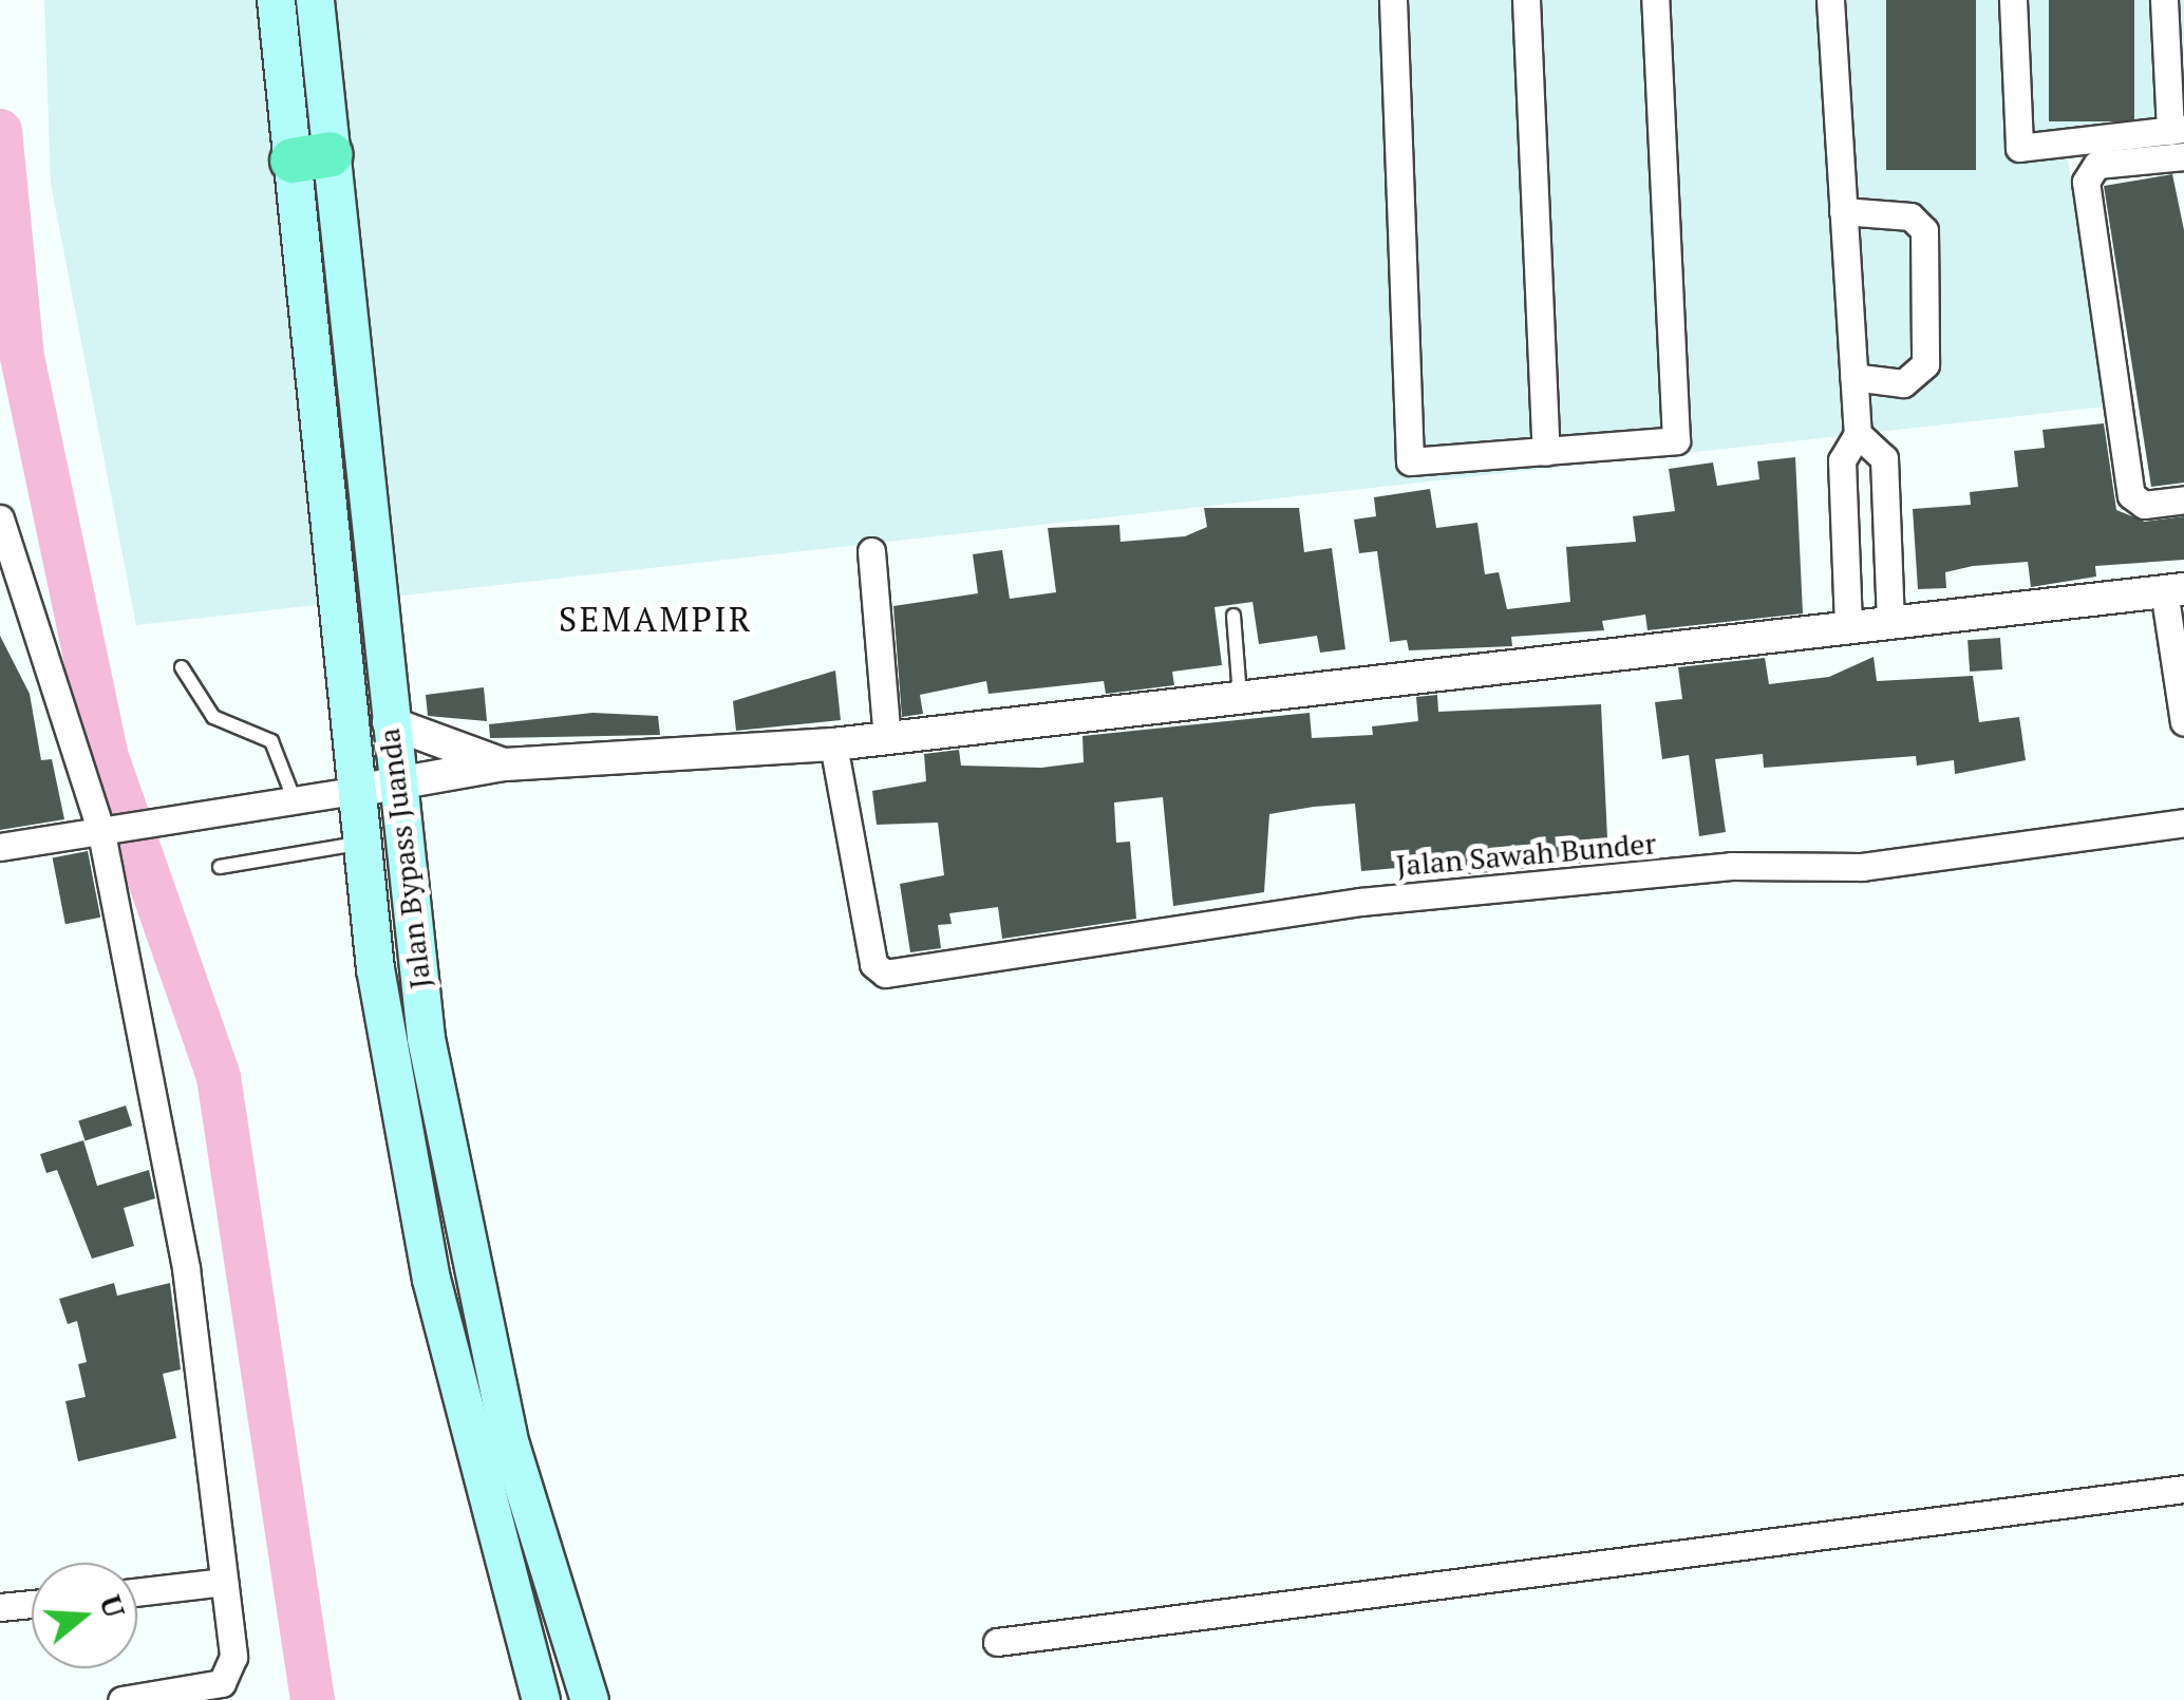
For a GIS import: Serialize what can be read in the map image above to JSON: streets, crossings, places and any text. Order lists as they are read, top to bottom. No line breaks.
{"streets":{"main road":["Jalan Bypass Juanda"],"street":["Jalan Sawah Bunder"]},"districts":["SEMAMPIR"],"north":"right"}
